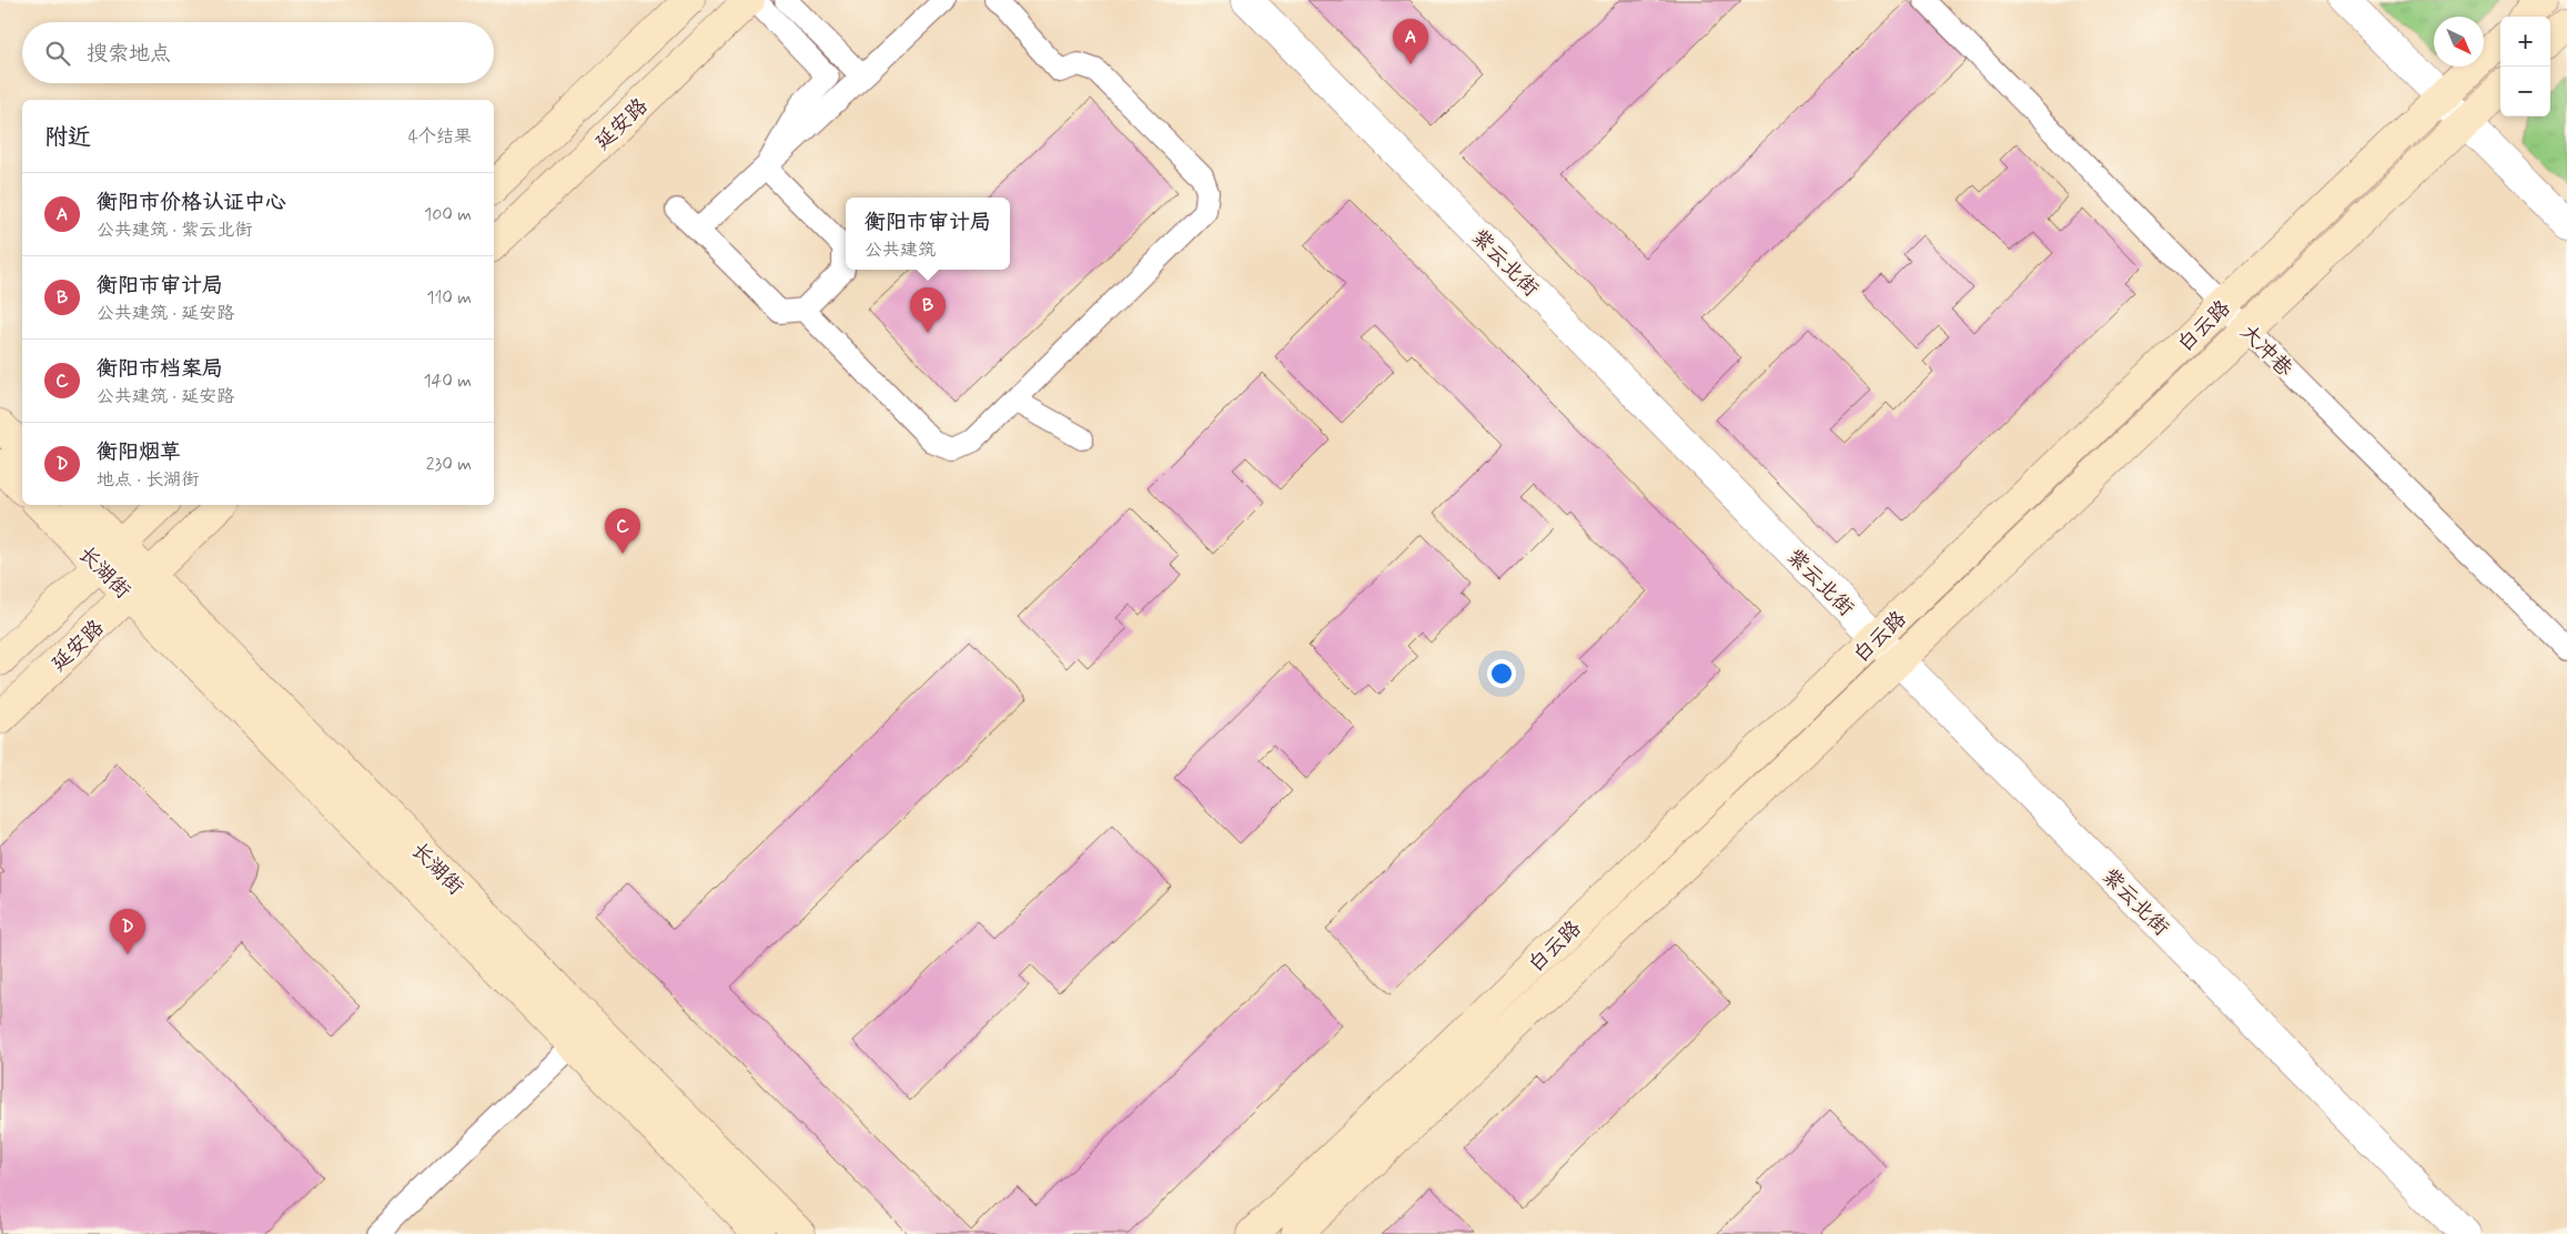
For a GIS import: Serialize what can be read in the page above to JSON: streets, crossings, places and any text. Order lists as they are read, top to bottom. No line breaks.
{"streets":{"street":["延安路","紫云北街","白云路","长湖街"],"lane":["大冲巷"]},"crossings":[["延安路","长湖街"],["紫云北街","白云路"],["白云路","大冲巷"]],"north":"bottom right","page":{"map_buttons":["+","−"],"pins":["A","B","C","D"],"search":"搜索地点","heading":["附近","4个结果"],"list":[{"mark":"A","name":"衡阳市价格认证中心","note":"公共建筑 · 紫云北街","value":"100 m"},{"mark":"B","name":"衡阳市审计局","note":"公共建筑 · 延安路","value":"110 m"},{"mark":"C","name":"衡阳市档案局","note":"公共建筑 · 延安路","value":"140 m"},{"mark":"D","name":"衡阳烟草","note":"地点 · 长湖街","value":"230 m"}],"popup":["衡阳市审计局","公共建筑"]}}
